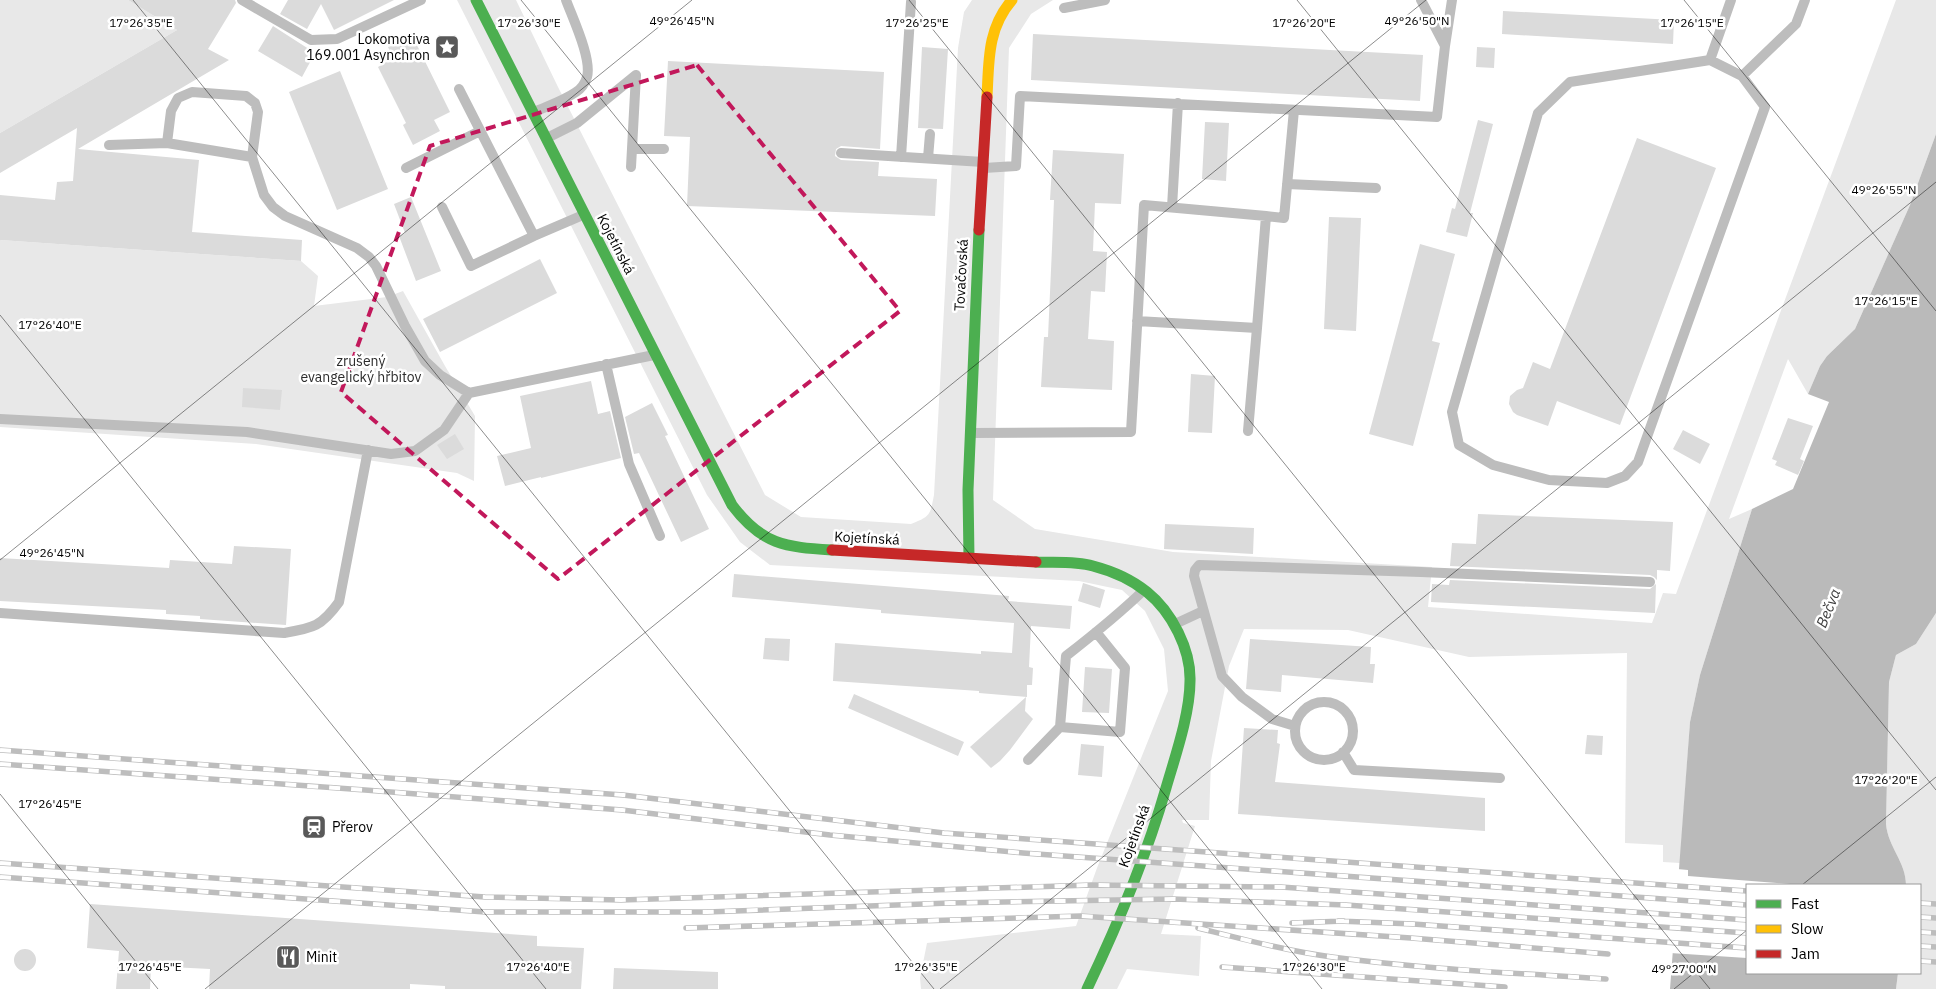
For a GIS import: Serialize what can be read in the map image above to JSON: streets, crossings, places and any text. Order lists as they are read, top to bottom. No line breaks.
{"streets":{"main road":["Kojetínská","Tovačovská"]},"crossings":[["Kojetínská","Tovačovská"]],"water":["Bečva"],"parks":["zrušený evangelický hřbitov"],"places":{"place":["Lokomotiva 169.001 Asynchron"],"station":["Přerov"],"restaurant":["Minit"]},"legend":["Fast","Slow","Jam"],"coordinates":["49°26'45\"N","49°26'50\"N","17°26'35\"E","17°26'30\"E","17°26'25\"E","17°26'15\"E","17°26'20\"E","49°26'55\"N","17°26'40\"E","17°26'45\"E","49°27'00\"N"]}
